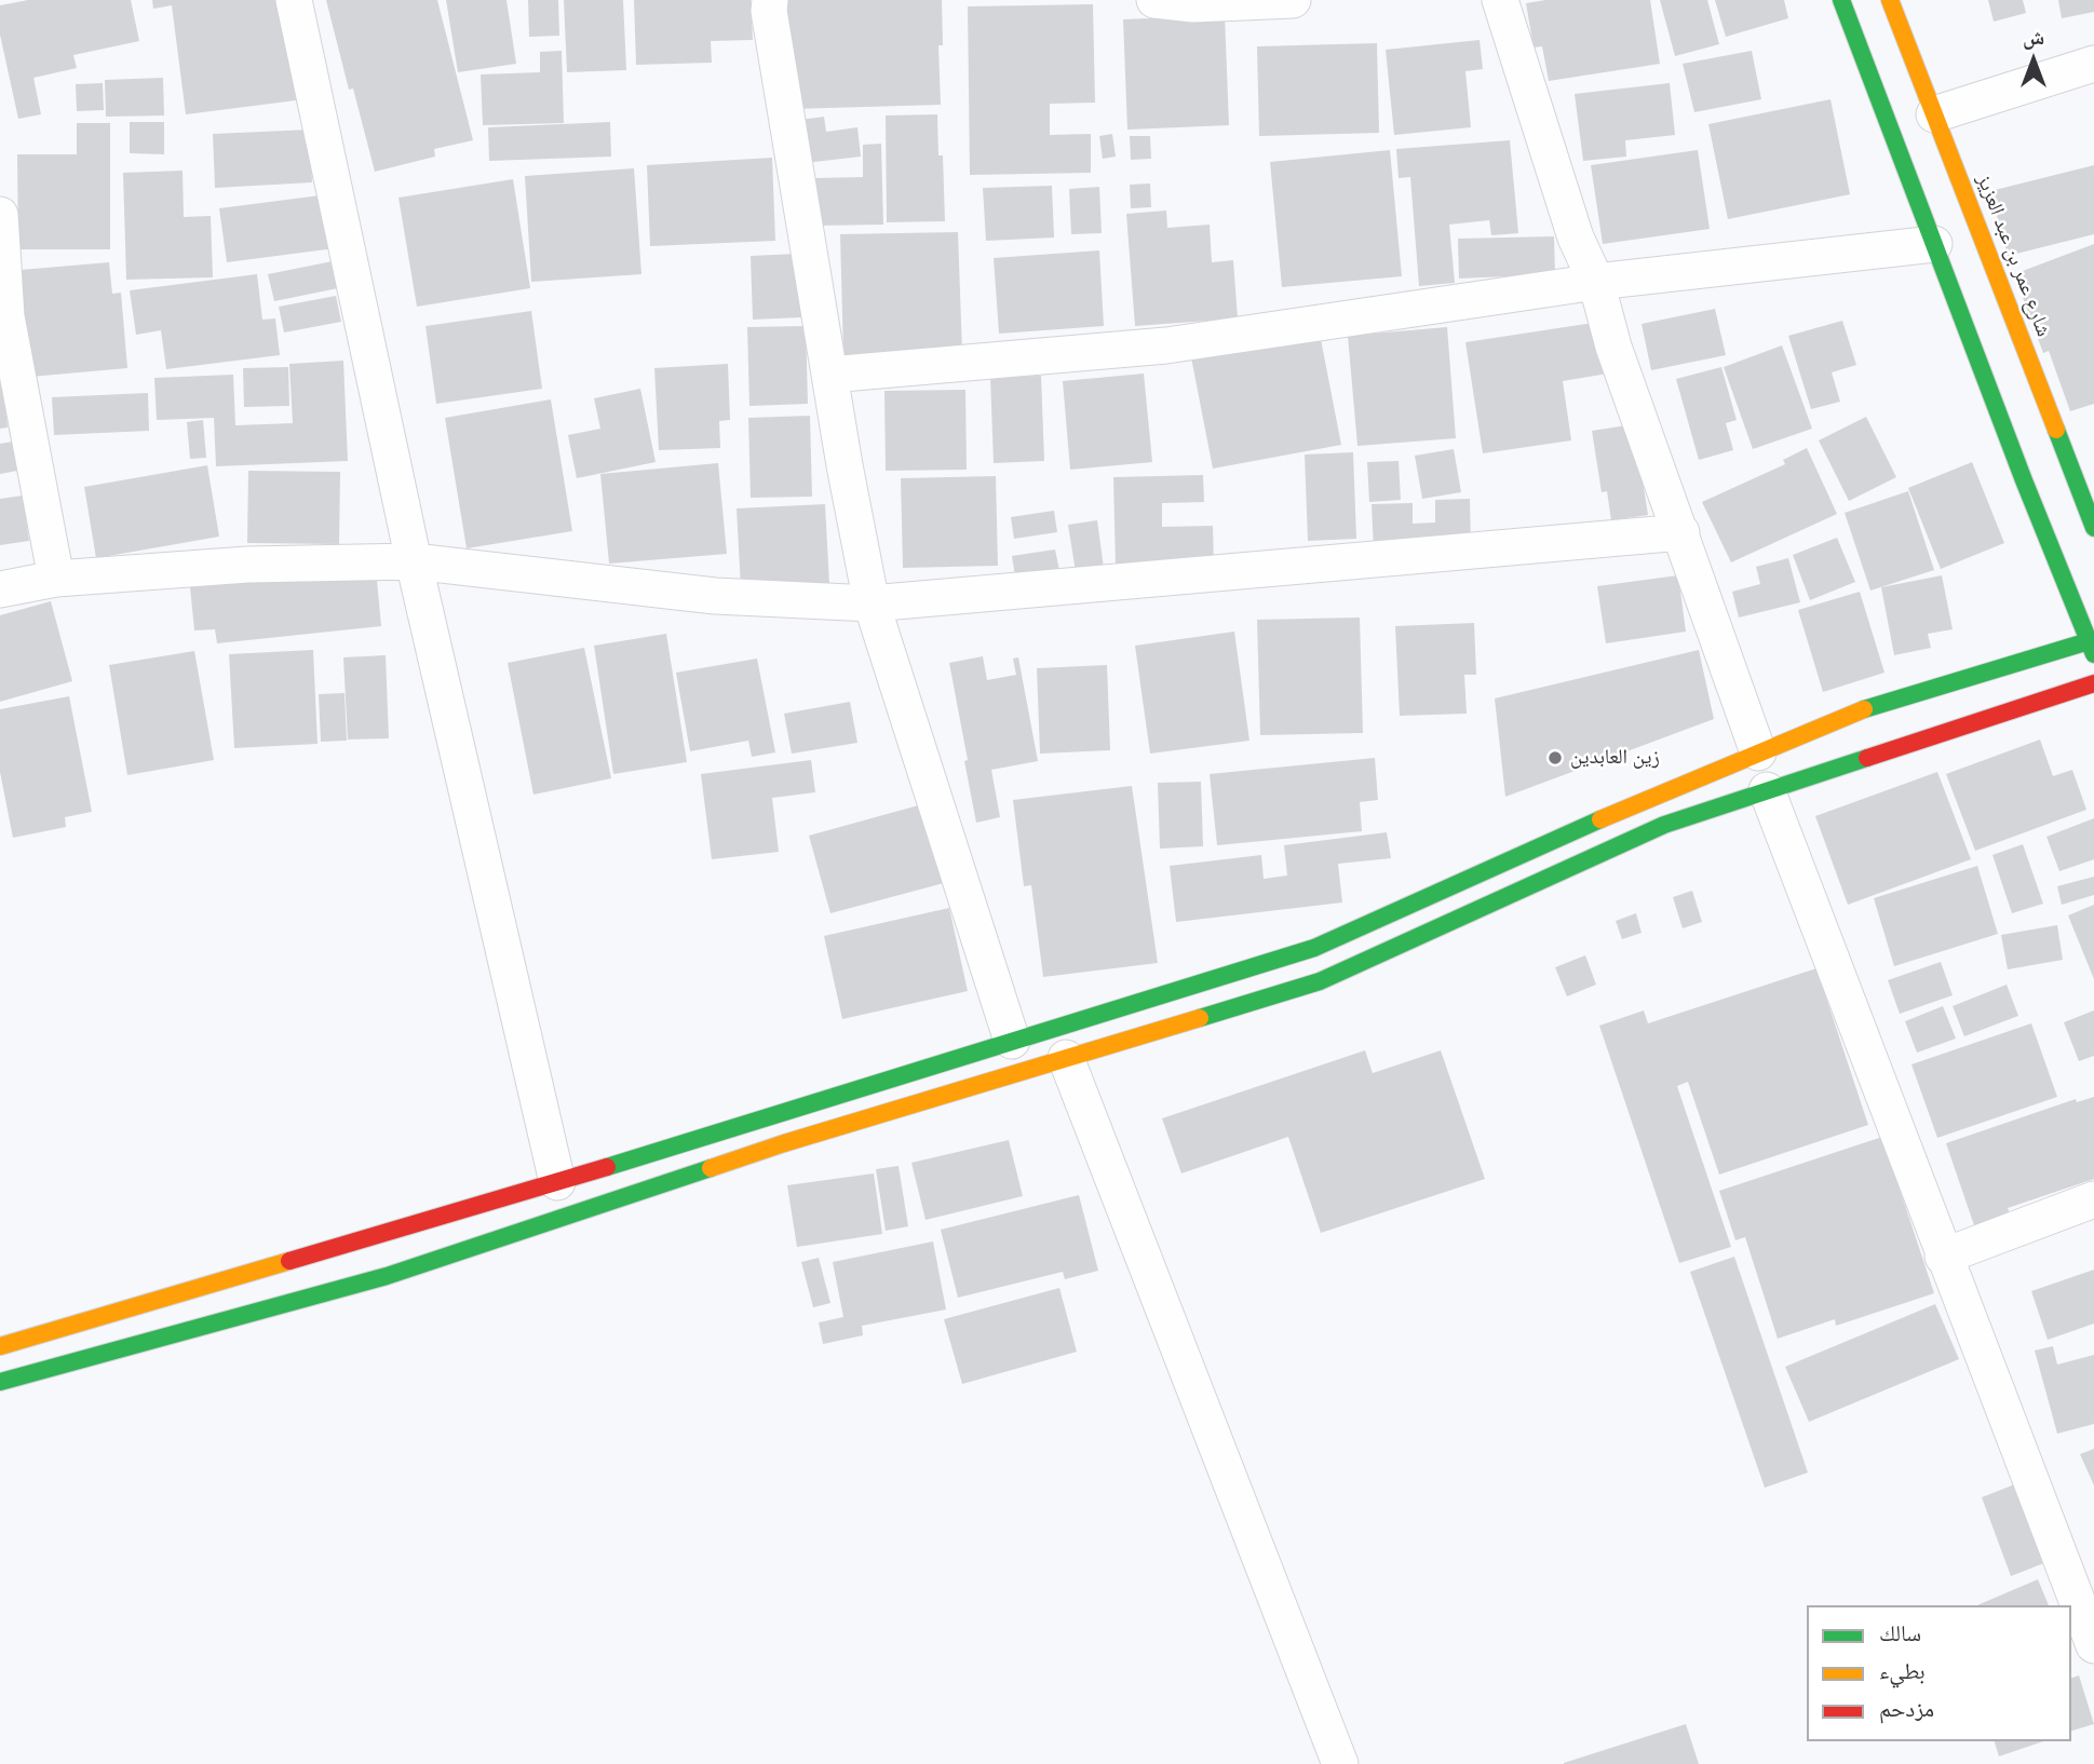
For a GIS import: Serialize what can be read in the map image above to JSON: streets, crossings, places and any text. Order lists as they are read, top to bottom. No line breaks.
{"streets":{"street":["شارع عمر بن عبد العزيز"]},"places":["زين العابدين"],"legend":["سالك","بطيء","مزدحم"],"north":"top"}
